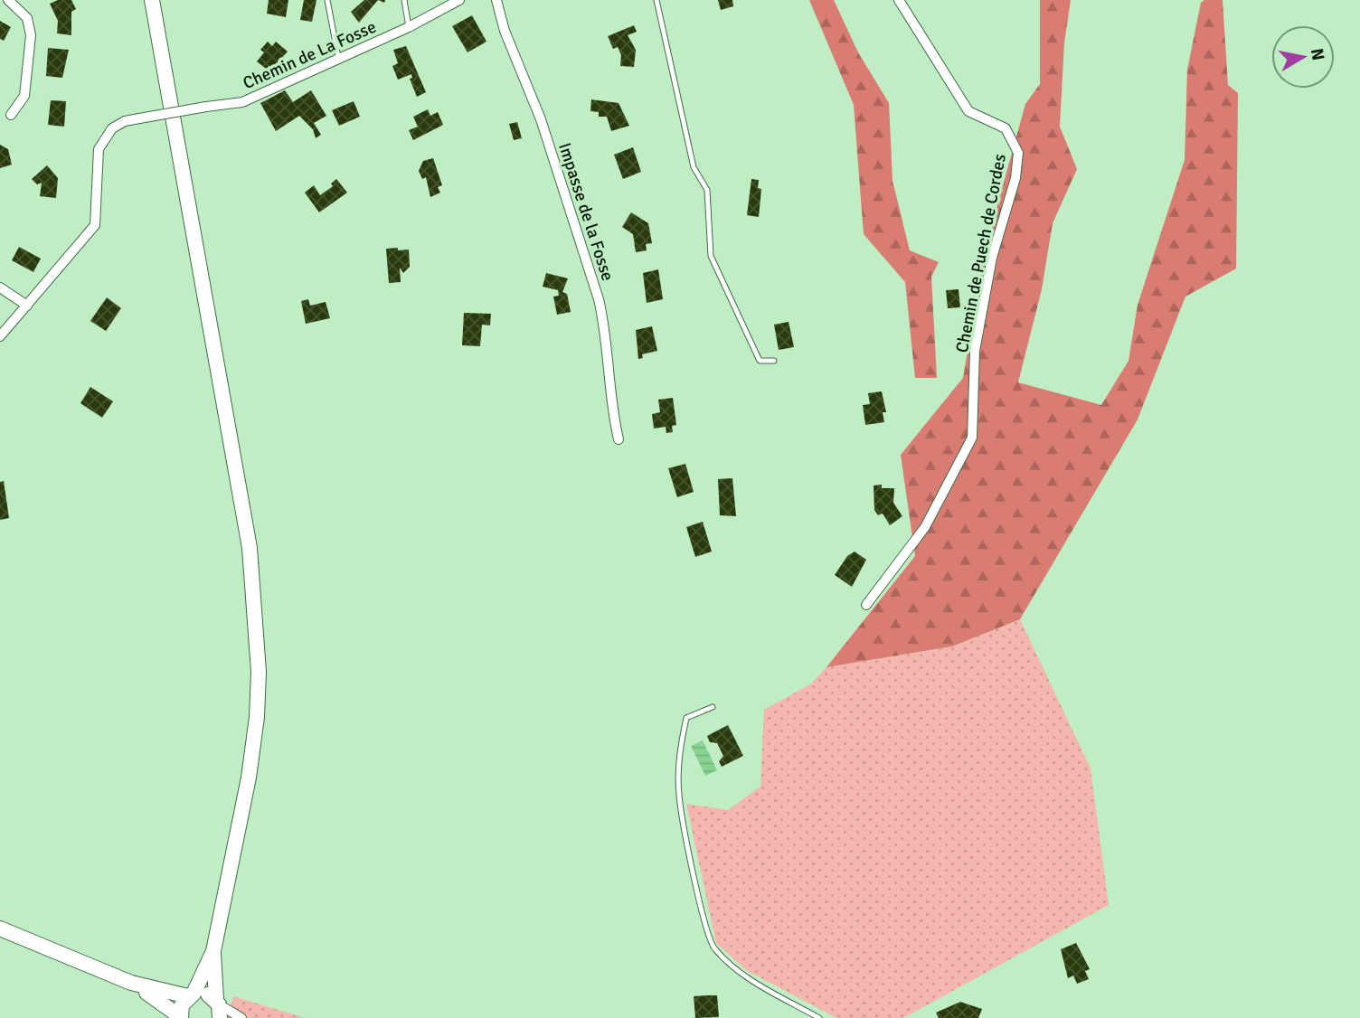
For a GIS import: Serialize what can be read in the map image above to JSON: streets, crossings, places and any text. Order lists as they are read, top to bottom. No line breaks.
{"streets":{"street":["Chemin de La Fosse","Impasse de la Fosse","Chemin de Puech de Cordes"]},"north":"right"}
